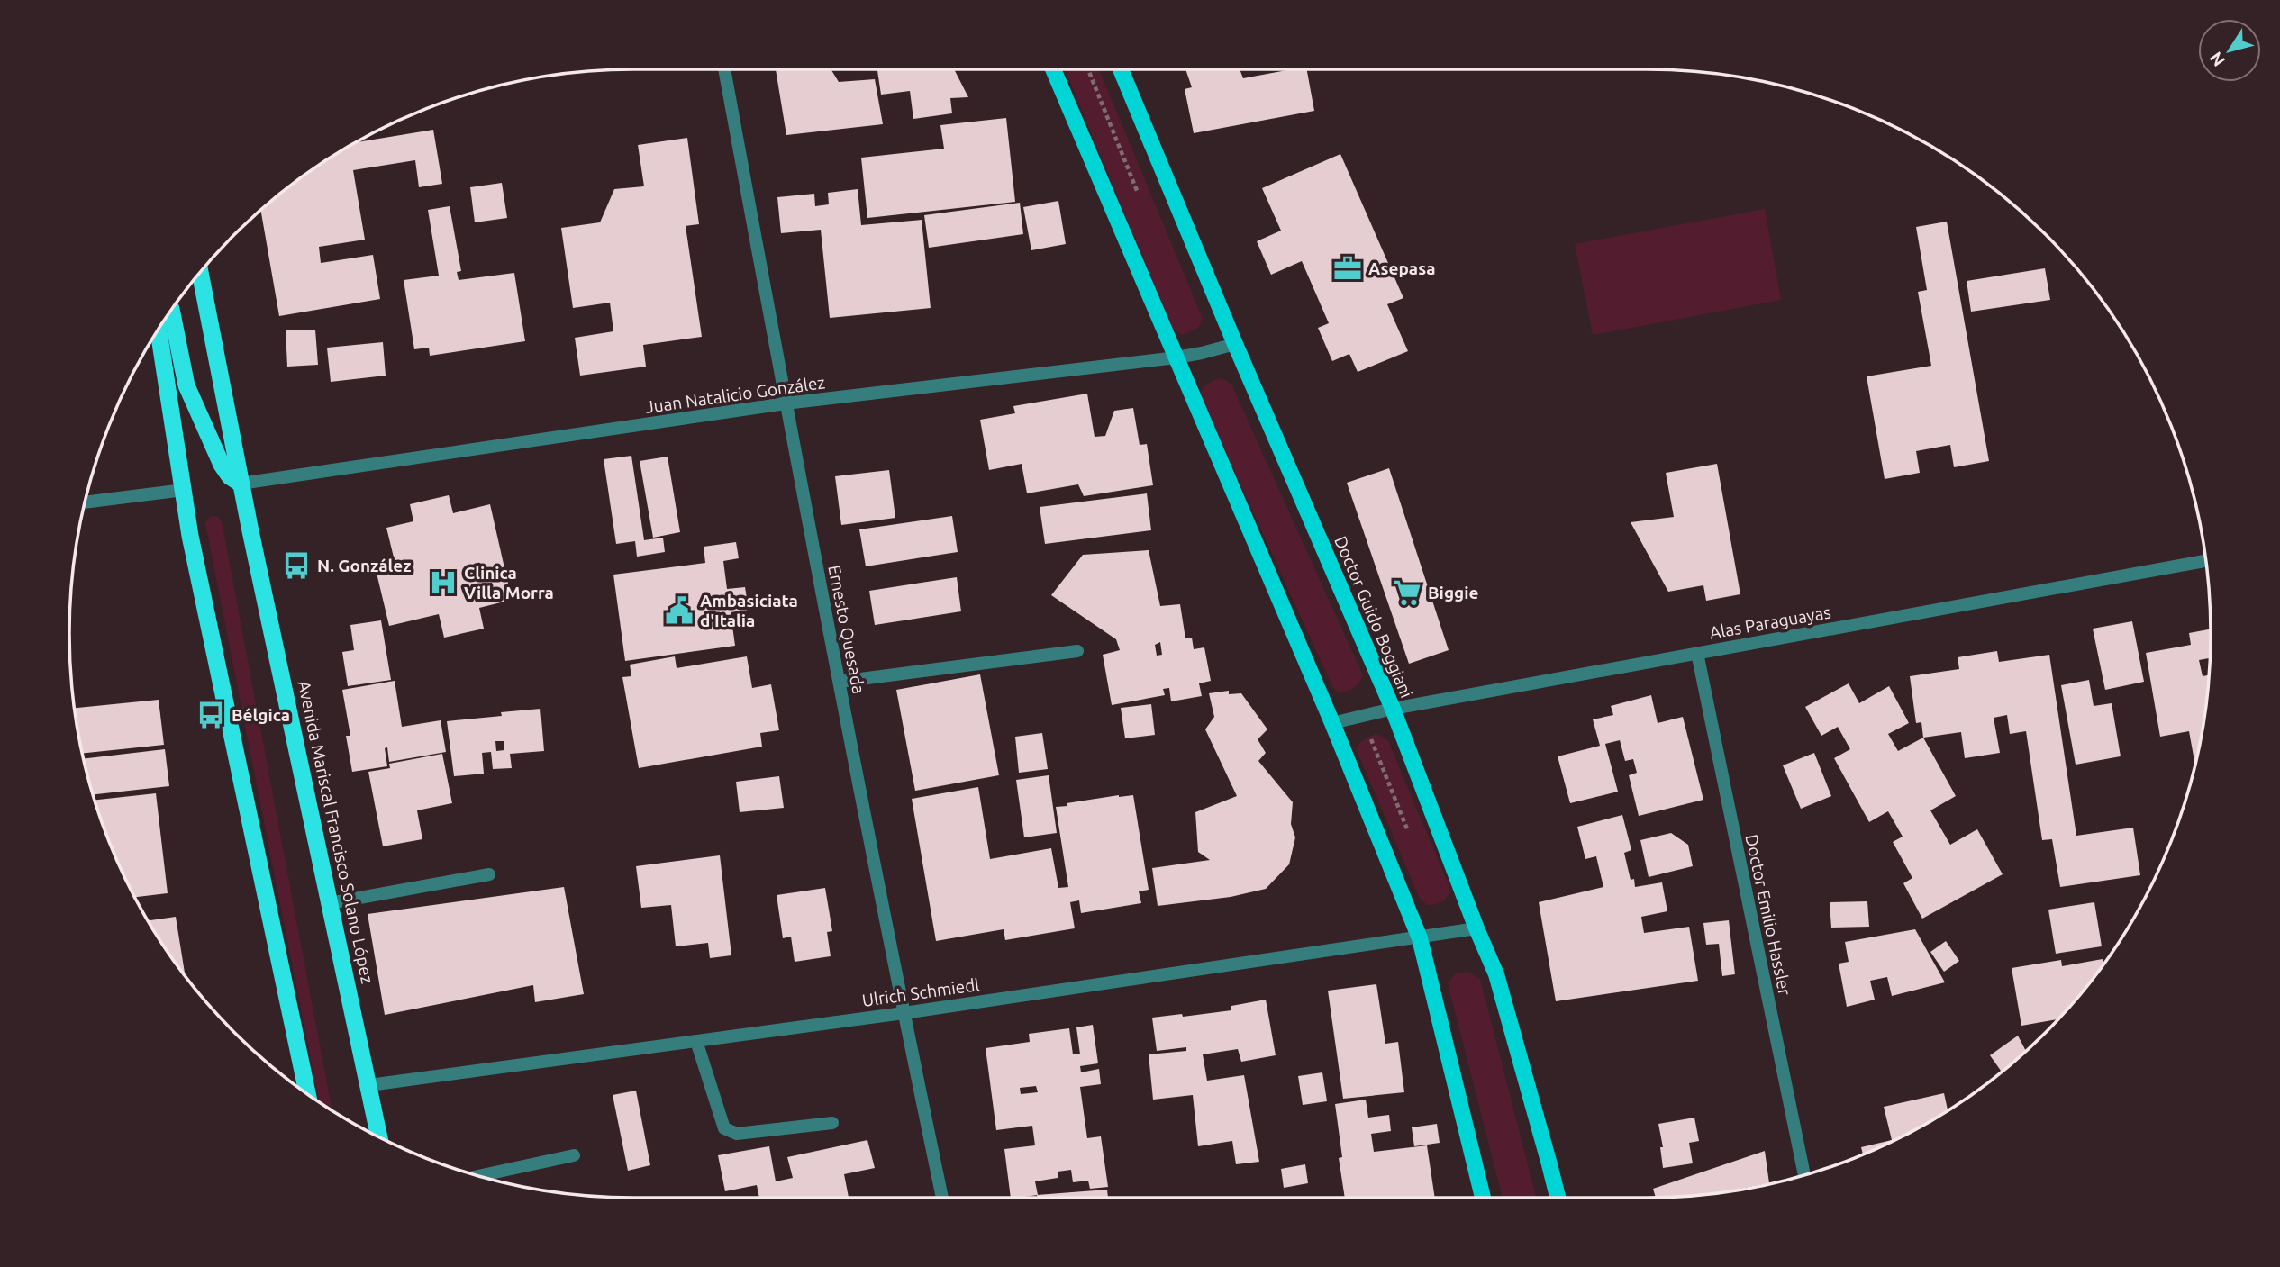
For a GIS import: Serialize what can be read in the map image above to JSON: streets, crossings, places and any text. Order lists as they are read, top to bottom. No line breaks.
{"streets":{"highway":["Avenida Mariscal Francisco Solano López"],"main road":["Doctor Guido Boggiani"],"street":["Juan Natalicio González","Alas Paraguayas","Ernesto Quesada","Doctor Emilio Hassler","Ulrich Schmiedl"]},"crossings":[["Juan Natalicio González","Doctor Guido Boggiani"],["Juan Natalicio González","Ernesto Quesada"],["Juan Natalicio González","Avenida Mariscal Francisco Solano López"],["Doctor Guido Boggiani","Alas Paraguayas"],["Doctor Guido Boggiani","Ulrich Schmiedl"],["Alas Paraguayas","Doctor Emilio Hassler"],["Ernesto Quesada","Ulrich Schmiedl"],["Avenida Mariscal Francisco Solano López","Ulrich Schmiedl"]],"places":{"office":["Asepasa"],"bus stop":["N. González","Bélgica"],"hospital":["Clinica Villa Morra"],"supermarket":["Biggie"],"public building":["Ambasiciata d'Italia"]},"north":"bottom left"}
